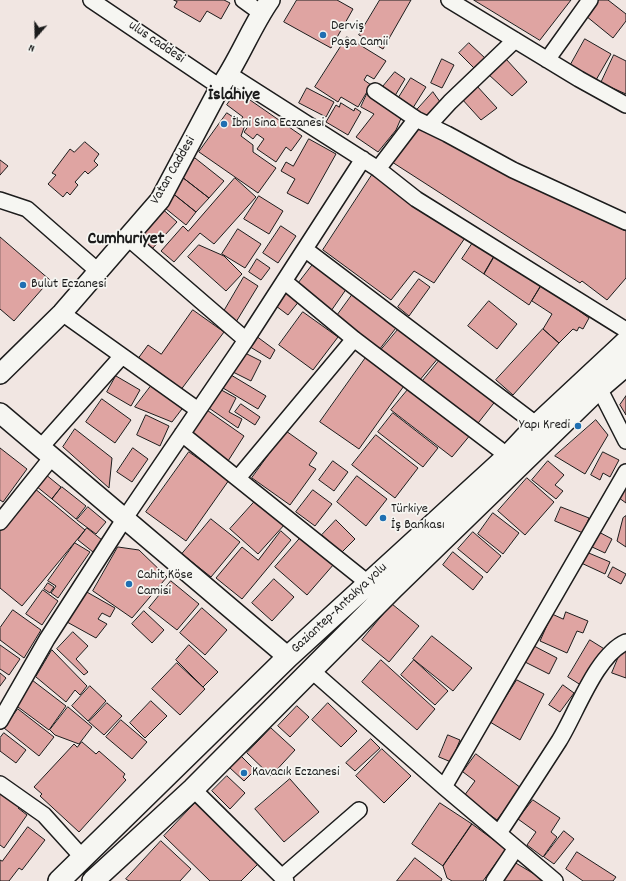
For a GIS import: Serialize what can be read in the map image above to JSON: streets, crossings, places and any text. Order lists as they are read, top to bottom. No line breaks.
{"streets":{"main road":["Gaziantep-Antakya yolu"],"street":["ulus caddesi","Vatan Caddesi"]},"crossings":[["ulus caddesi","Vatan Caddesi"]],"districts":["İslahiye","Cumhuriyet"],"places":["Derviş Paşa Camii","İbni Sina Eczanesi","Bulut Eczanesi","Yapı Kredi","Türkiye İş Bankası","Cahit Köse Camisi","Kavacık Eczanesi"],"north":"bottom"}
